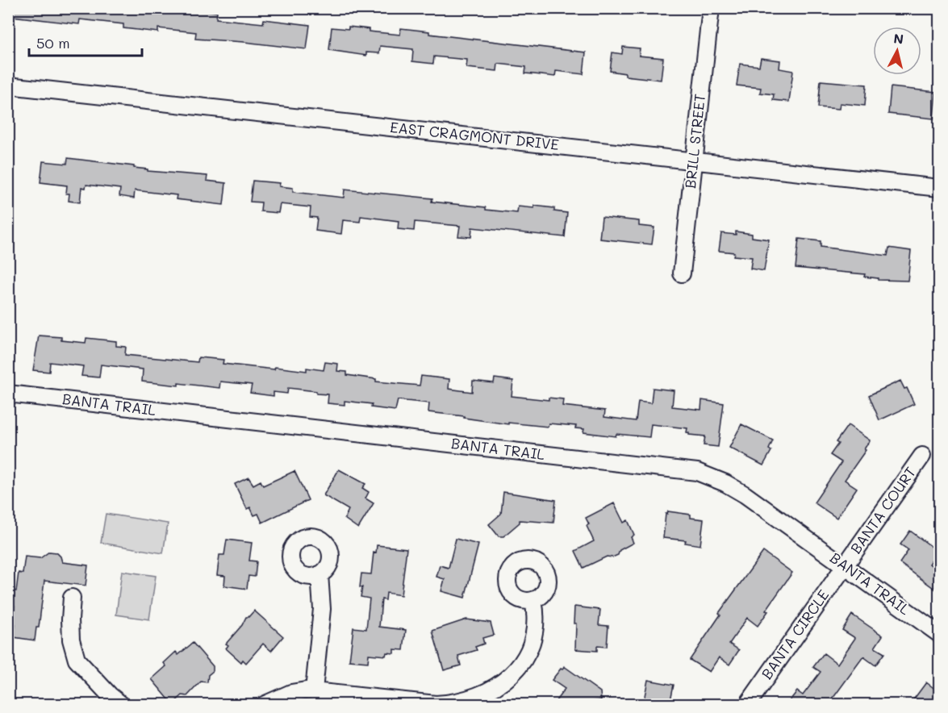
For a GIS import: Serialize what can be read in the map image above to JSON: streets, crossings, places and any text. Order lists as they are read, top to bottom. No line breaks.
{"streets":{"street":["EAST CRAGMONT DRIVE","BRILL STREET","BANTA TRAIL","BANTA COURT","BANTA CIRCLE"]},"crossings":[["EAST CRAGMONT DRIVE","BRILL STREET"],["BANTA TRAIL","BANTA COURT"],["BANTA TRAIL","BANTA CIRCLE"],["BANTA COURT","BANTA CIRCLE"]],"scale_bar":"50 m","north":"top"}
